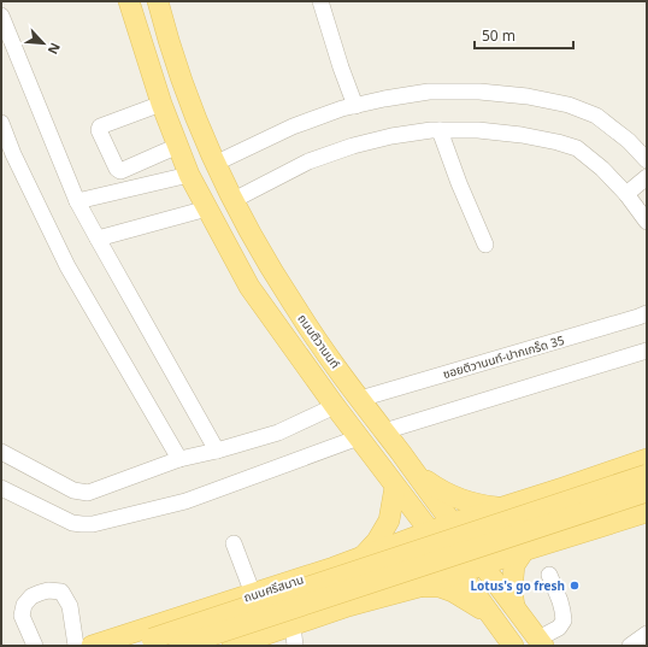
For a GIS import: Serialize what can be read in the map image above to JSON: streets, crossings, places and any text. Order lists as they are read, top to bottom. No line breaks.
{"streets":{"main road":["ถนนติวานนท์","ถนนศรีสมาน"],"street":["ซอยติวานนท์-ปากเกร็ด 35"]},"crossings":[["ถนนติวานนท์","ซอยติวานนท์-ปากเกร็ด 35"],["ถนนติวานนท์","ถนนศรีสมาน"]],"places":["Lotus's go fresh"],"scale_bar":"50 m","north":"bottom right"}
